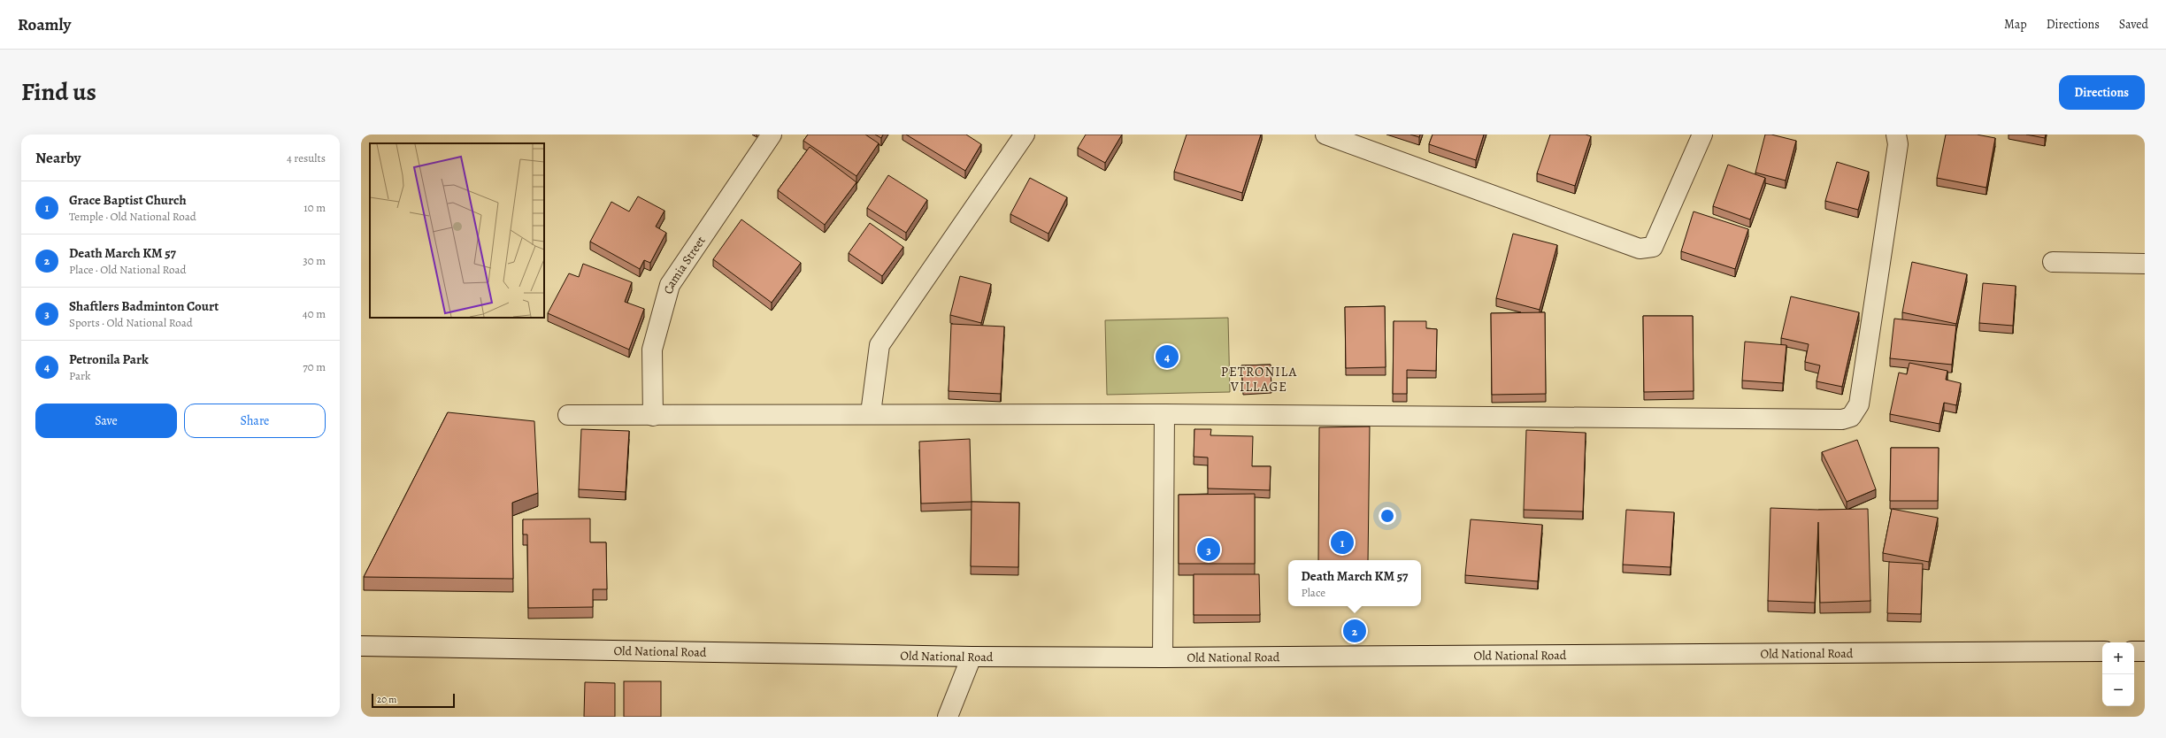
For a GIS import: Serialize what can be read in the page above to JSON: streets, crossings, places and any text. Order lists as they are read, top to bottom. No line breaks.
{"streets":{"street":["Camia Street","Old National Road"]},"districts":["PETRONILA VILLAGE"],"scale_bar":"20 m","page":{"header":"Roamly","nav":["Map","Directions","Saved"],"title":"Find us","buttons":["Directions",["Save","Share"]],"heading":["Nearby","4 results"],"list":[{"mark":"1","name":"Grace Baptist Church","note":"Temple · Old National Road","value":"10 m"},{"mark":"2","name":"Death March KM 57","note":"Place · Old National Road","value":"30 m"},{"mark":"3","name":"Shaftlers Badminton Court","note":"Sports · Old National Road","value":"40 m"},{"mark":"4","name":"Petronila Park","note":"Park","value":"70 m"}],"pins":["4","1","3","2"],"popup":["Death March KM 57","Place"],"map_buttons":["+","−"],"scale":"20 m"}}
